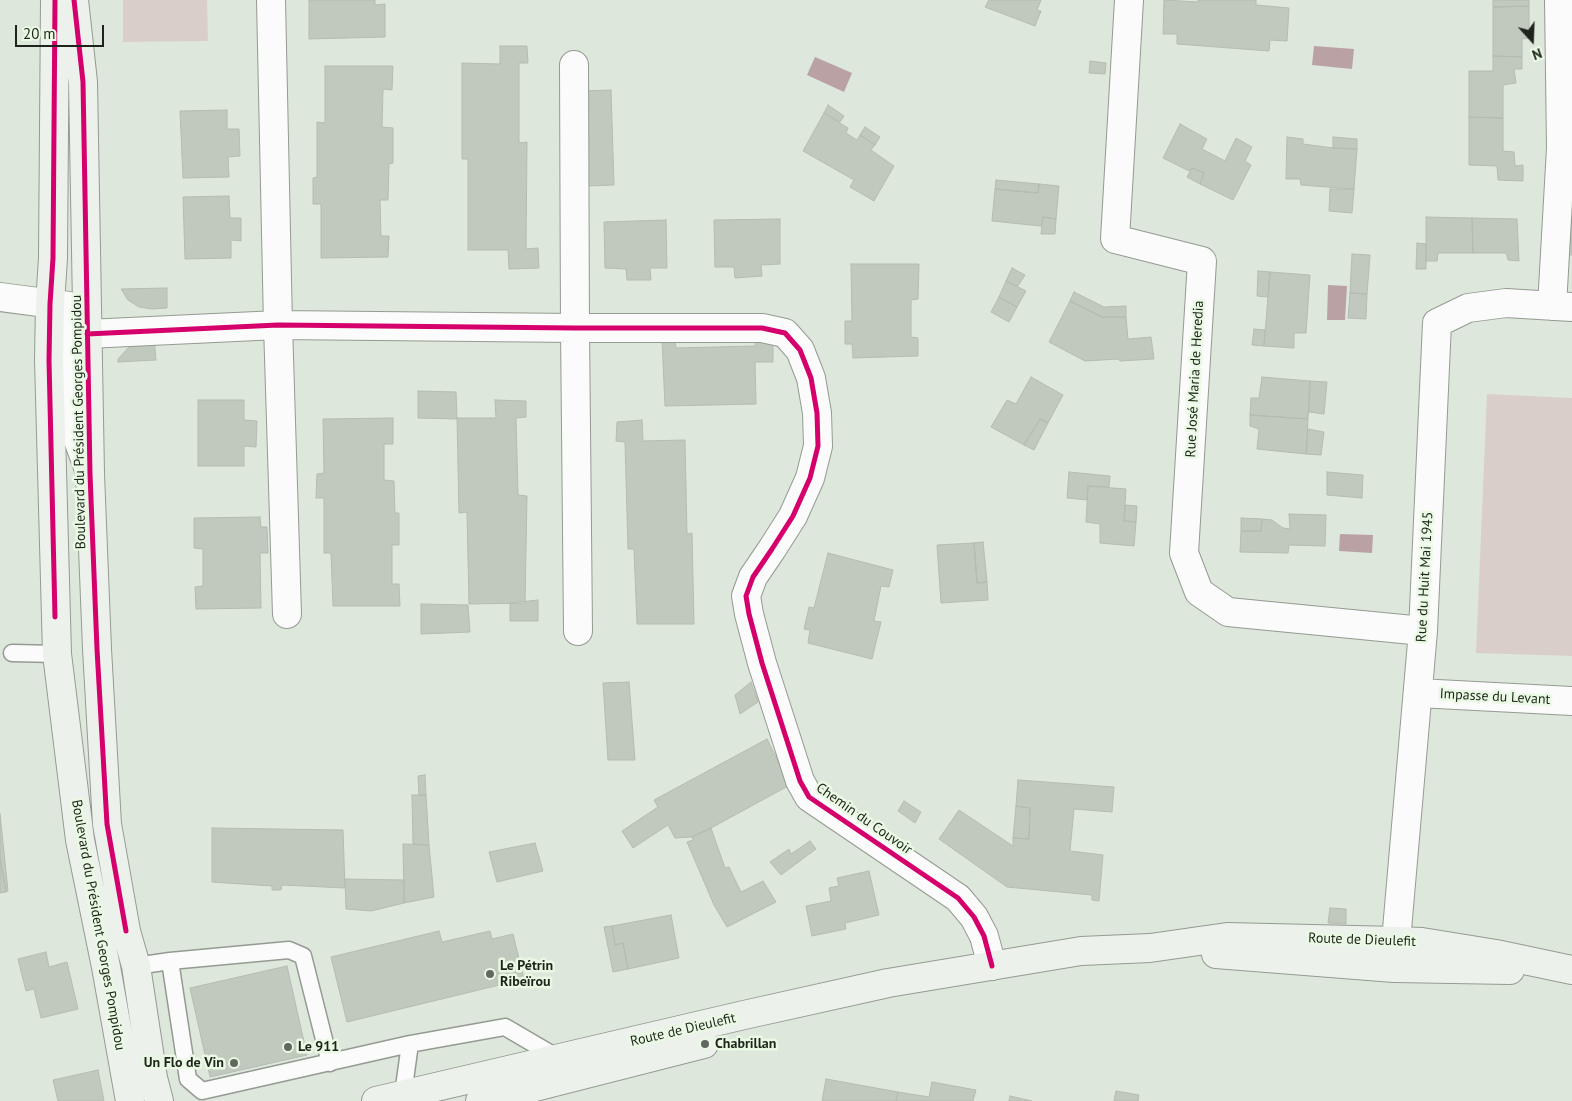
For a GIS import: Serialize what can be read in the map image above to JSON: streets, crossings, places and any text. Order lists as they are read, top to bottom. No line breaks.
{"streets":{"main road":["Boulevard du Président Georges Pompidou","Route de Dieulefit"],"street":["Rue José Maria de Heredia","Rue du Huit Mai 1945","Impasse du Levant","Chemin du Couvoir"]},"crossings":[["Rue José Maria de Heredia","Rue du Huit Mai 1945"],["Boulevard du Président Georges Pompidou","Chemin du Couvoir"],["Rue du Huit Mai 1945","Impasse du Levant"],["Rue du Huit Mai 1945","Route de Dieulefit"],["Chemin du Couvoir","Route de Dieulefit"]],"places":["Le Pétrin Ribeïrou","Chabrillan","Le 911","Un Flo de Vin"],"scale_bar":"20 m","north":"bottom"}
